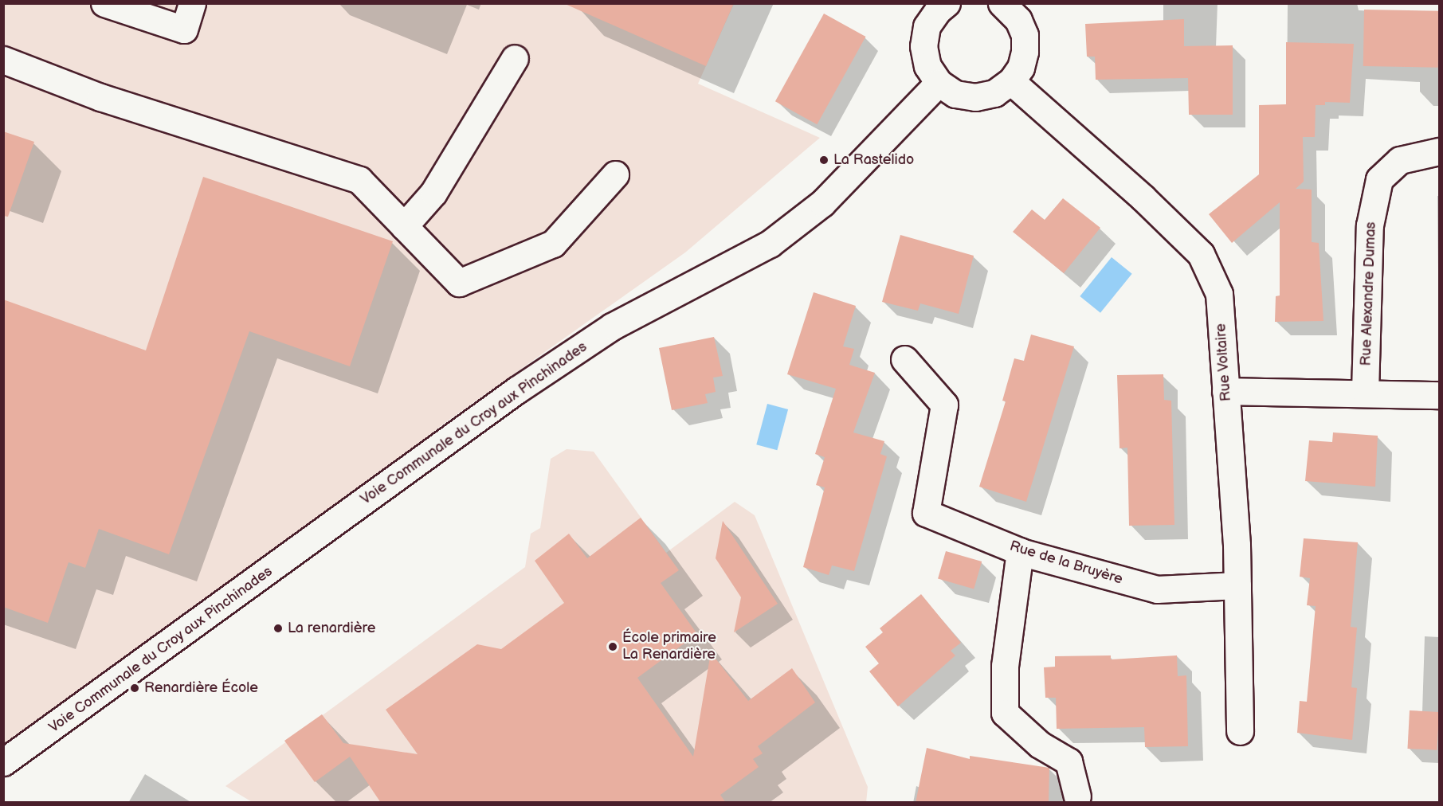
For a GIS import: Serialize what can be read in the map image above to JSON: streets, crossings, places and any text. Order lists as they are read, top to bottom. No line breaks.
{"streets":{"street":["Rue Alexandre Dumas","Rue Voltaire","Voie Communale du Croy aux Pinchinades","Rue de la Bruyère"]},"crossings":[["Rue Voltaire","Rue de la Bruyère"]],"places":["La Rastelido","La renardière","École primaire La Renardière","Renardière École"]}
